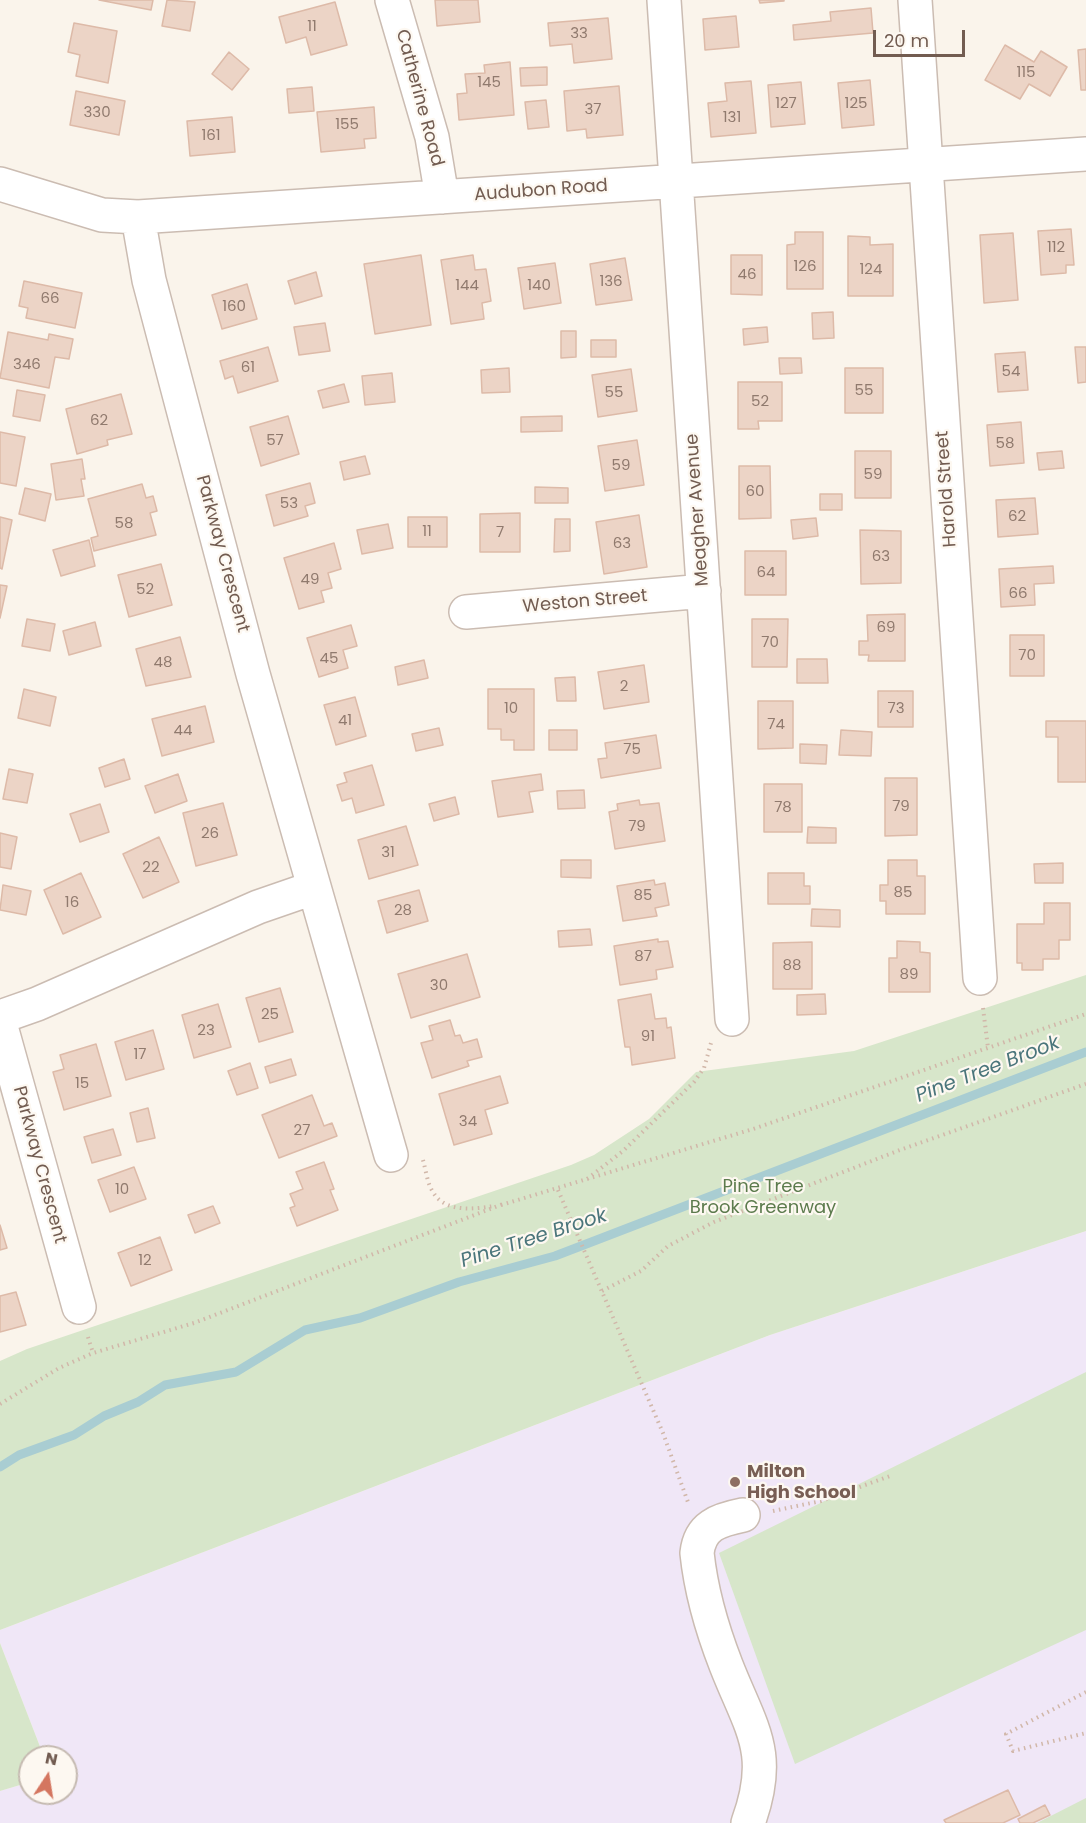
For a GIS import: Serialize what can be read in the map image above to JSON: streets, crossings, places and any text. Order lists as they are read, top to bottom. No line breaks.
{"streets":{"street":["Catherine Road","Audubon Road","Harold Street","Meagher Avenue","Parkway Crescent","Weston Street"]},"crossings":[["Catherine Road","Audubon Road"],["Audubon Road","Harold Street"],["Audubon Road","Meagher Avenue"],["Audubon Road","Parkway Crescent"],["Meagher Avenue","Weston Street"]],"water":["Pine Tree Brook"],"parks":["Pine Tree Brook Greenway"],"places":["Milton High School"],"house_numbers":["11","33","115","145","127","125","37","330","131","155","161","112","126","124","46","136","144","140","66","160","346","61","54","55","55","52","62","57","58","59","59","60","53","62","58","11","7","63","63","64","49","52","66","69","70","70","45","48","2","10","73","41","74","44","75","79","78","79","26","31","22","85","85","16","28","87","88","89","30","25","23","91","17","15","34","27","10","12"],"scale_bar":"20 m","north":"top"}
